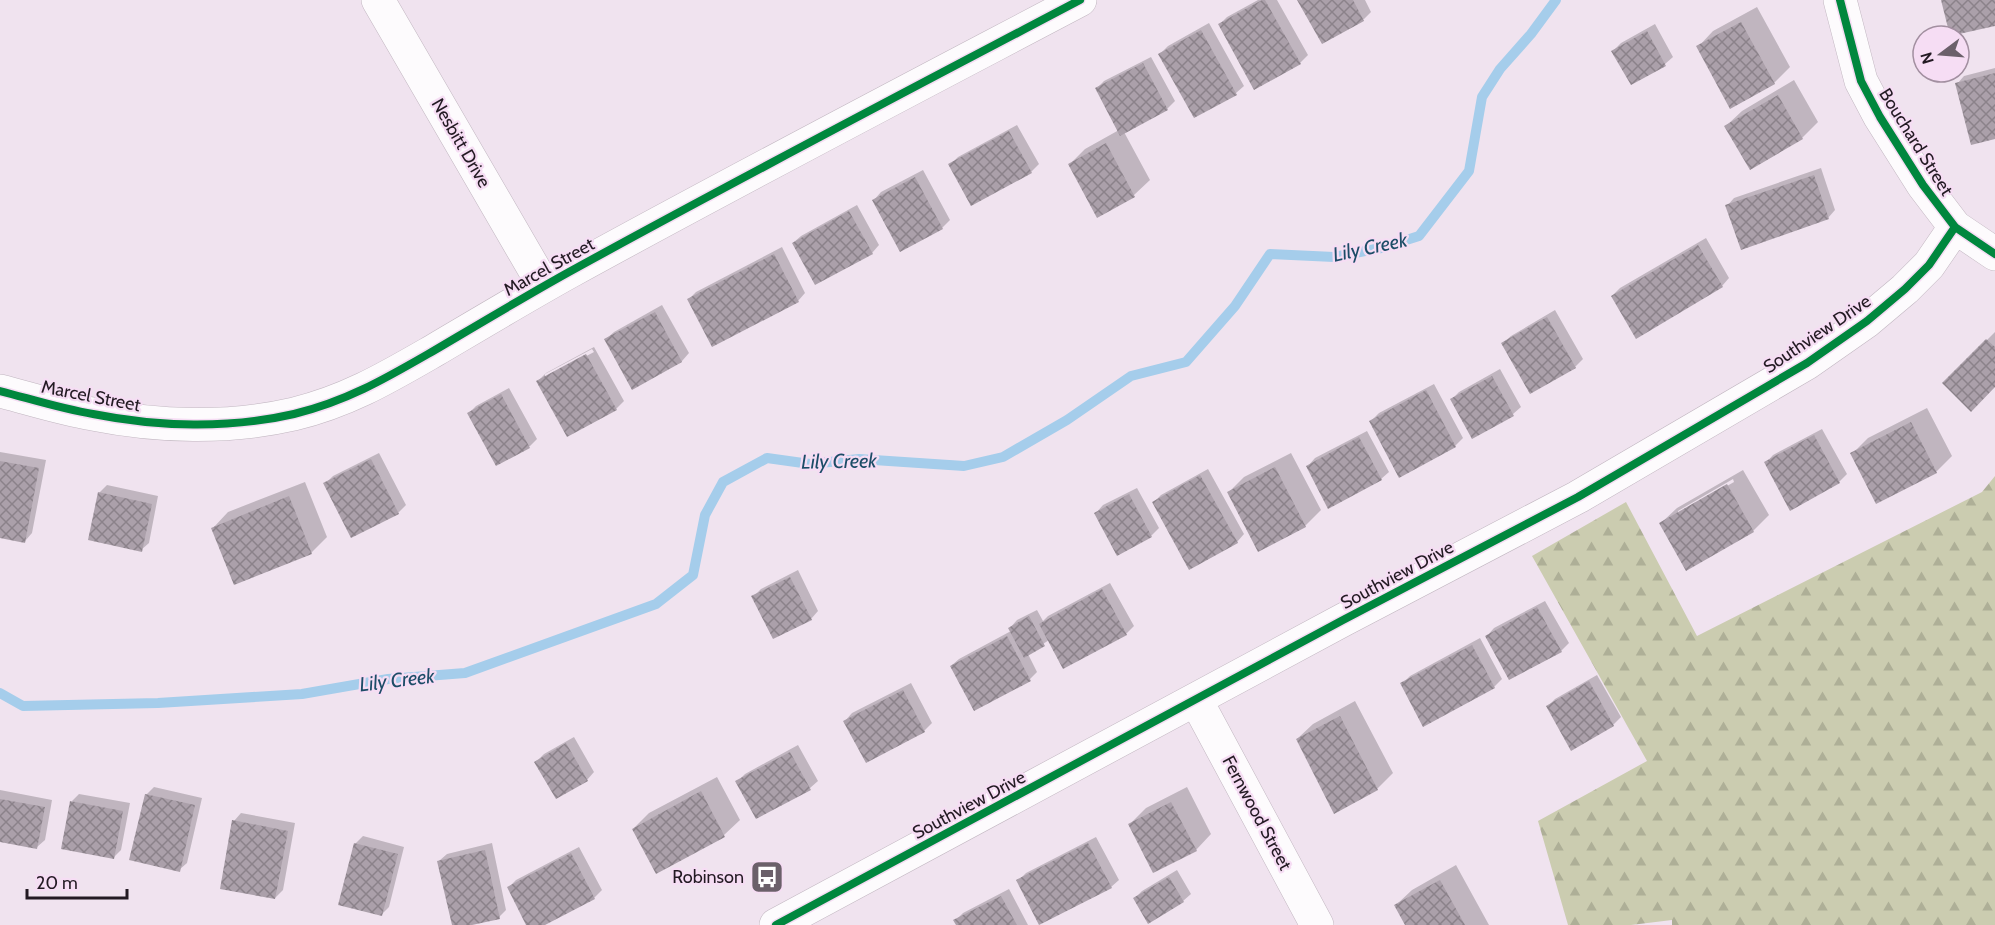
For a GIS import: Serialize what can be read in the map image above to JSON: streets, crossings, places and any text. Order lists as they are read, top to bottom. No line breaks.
{"streets":{"street":["Bouchard Street","Nesbitt Drive","Marcel Street","Southview Drive","Fernwood Street"]},"crossings":[["Bouchard Street","Southview Drive"],["Nesbitt Drive","Marcel Street"],["Southview Drive","Fernwood Street"]],"water":["Lily Creek"],"places":{"bus stop":["Robinson"]},"scale_bar":"20 m","north":"left"}
